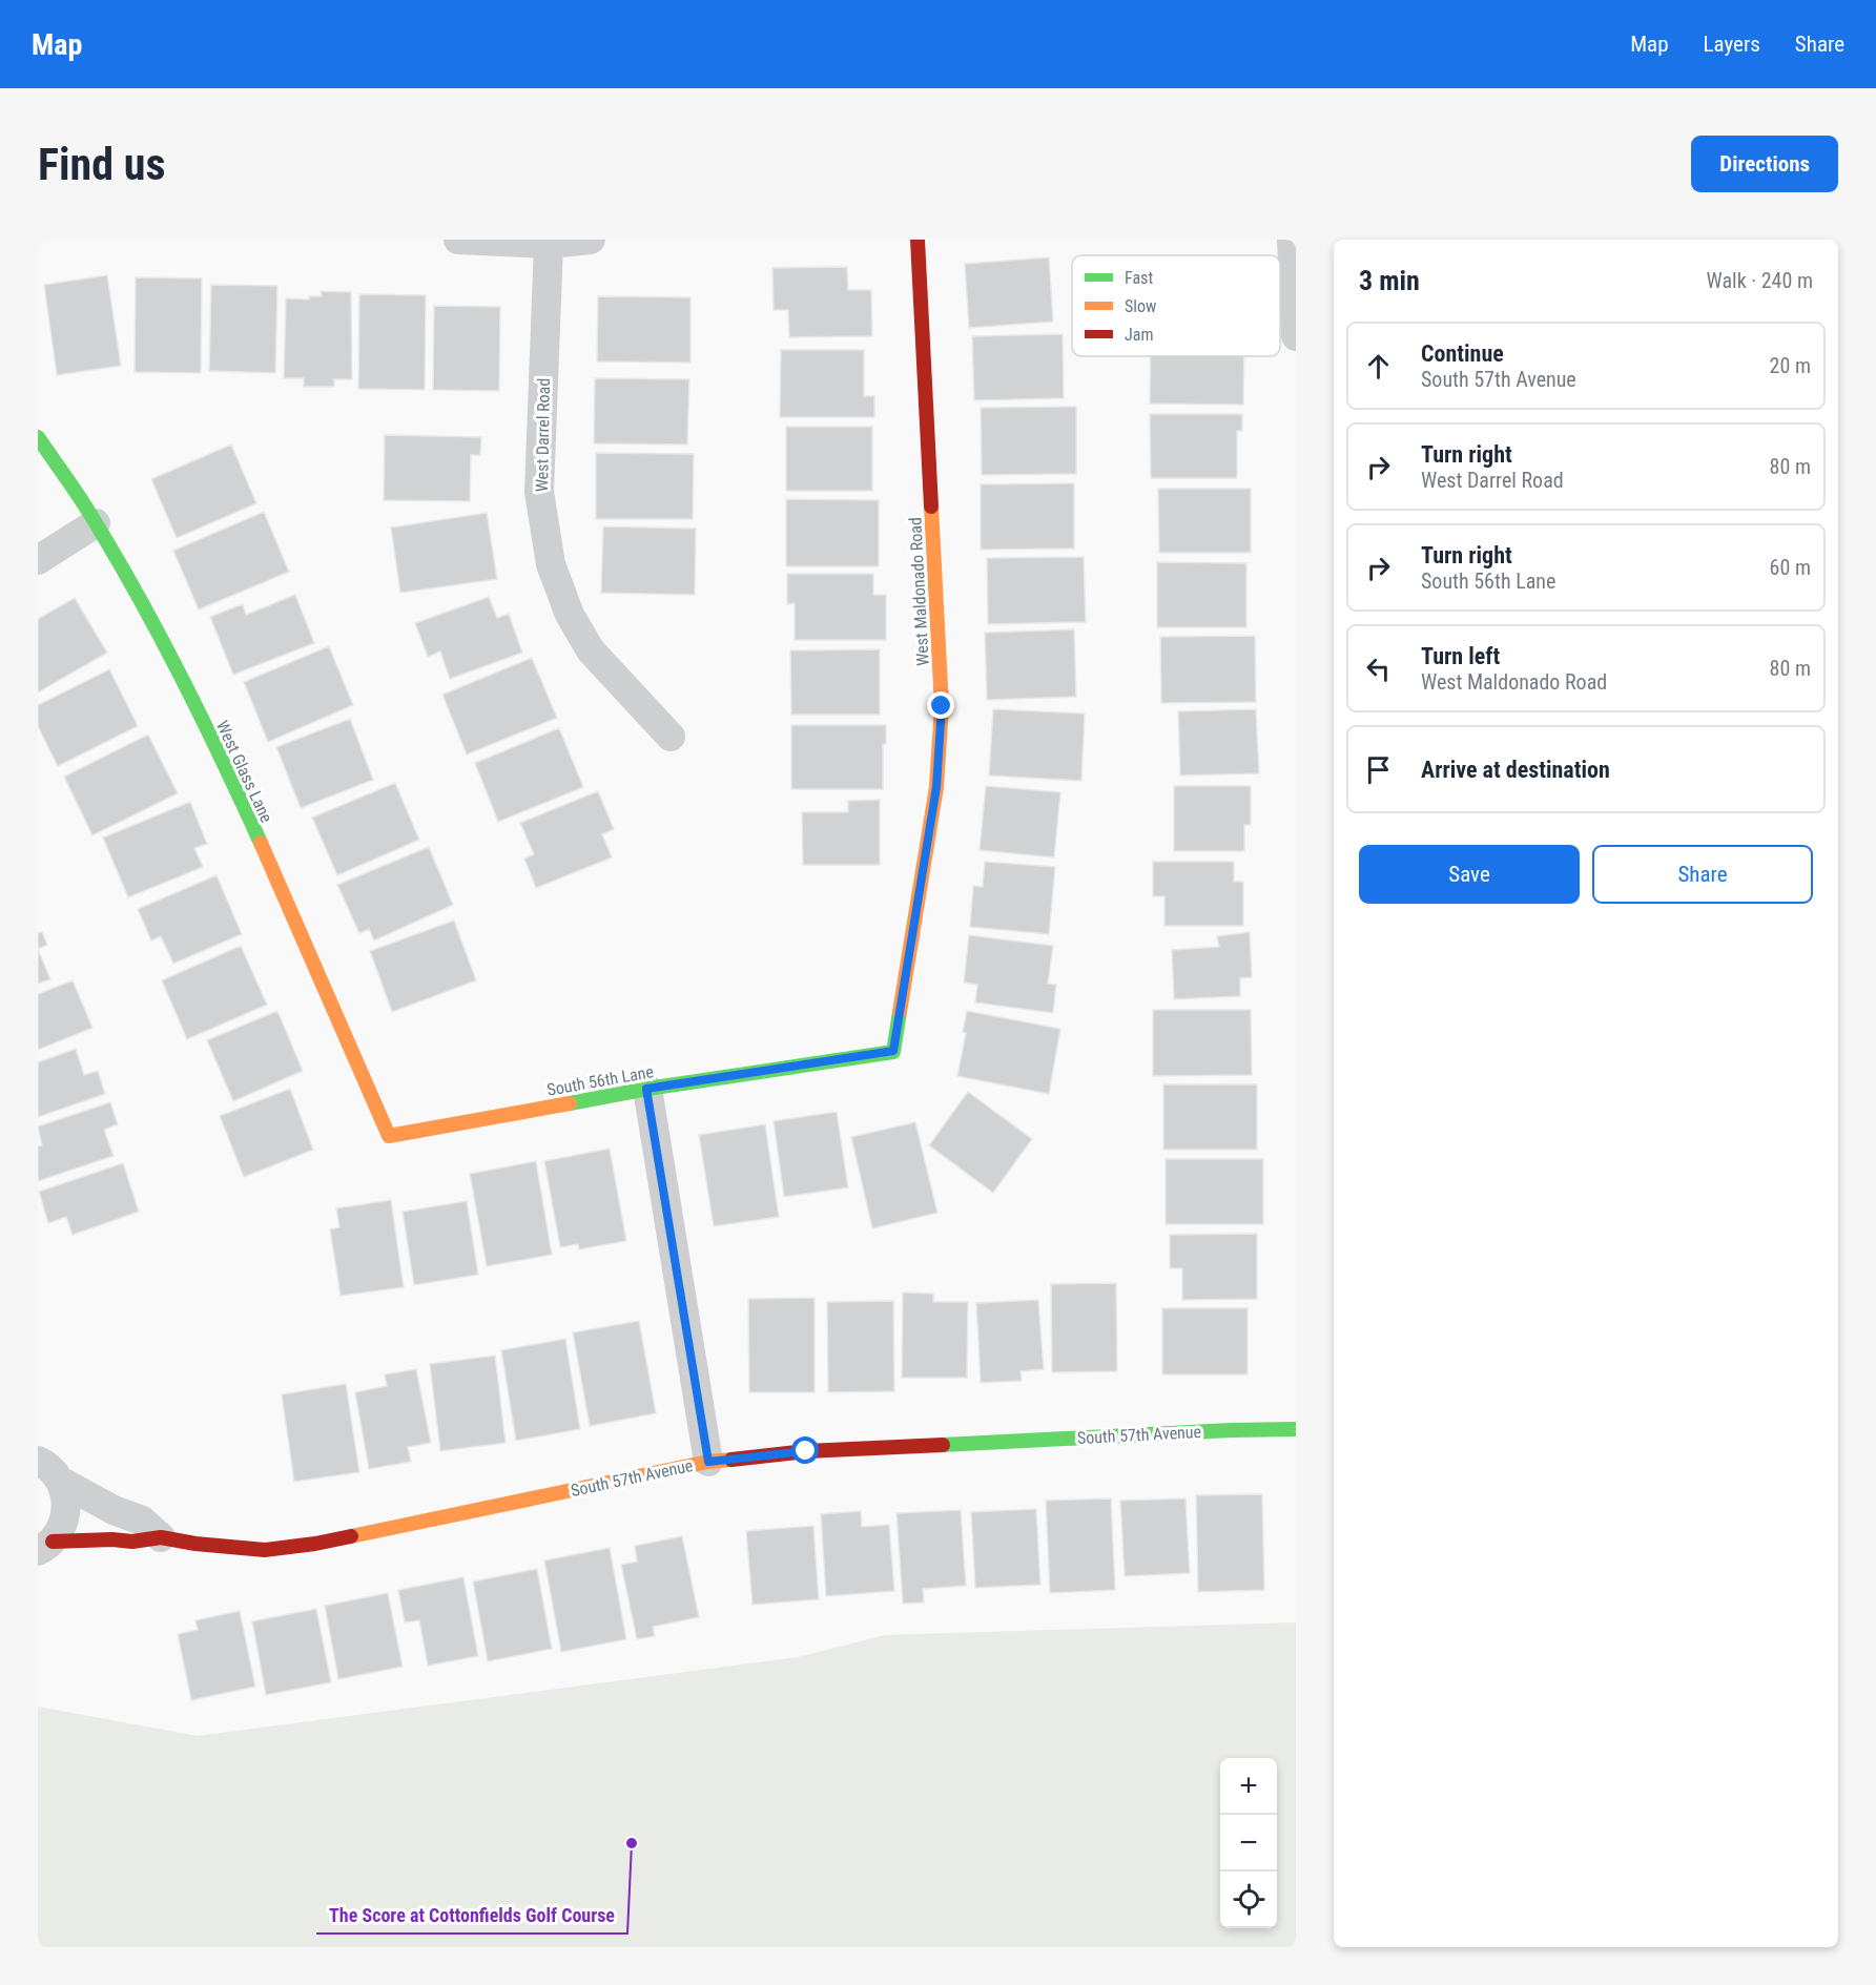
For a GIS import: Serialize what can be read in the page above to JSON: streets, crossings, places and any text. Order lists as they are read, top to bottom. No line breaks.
{"streets":{"street":["West Darrel Road","West Maldonado Road","West Glass Lane","South 56th Lane","South 57th Avenue"]},"crossings":[["West Maldonado Road","South 56th Lane"],["West Glass Lane","South 56th Lane"]],"places":["The Score at Cottonfields Golf Course"],"legend":["Fast","Slow","Jam"],"page":{"header":"Map","nav":["Map","Layers","Share"],"buttons":["Directions",["Save","Share"]],"title":"Find us","heading":["3 min","Walk · 240 m"],"list":[["Continue","South 57th Avenue","20 m"],["Turn right","West Darrel Road","80 m"],["Turn right","South 56th Lane","60 m"],["Turn left","West Maldonado Road","80 m"],"Arrive at destination"],"map_buttons":["+","−"]}}
